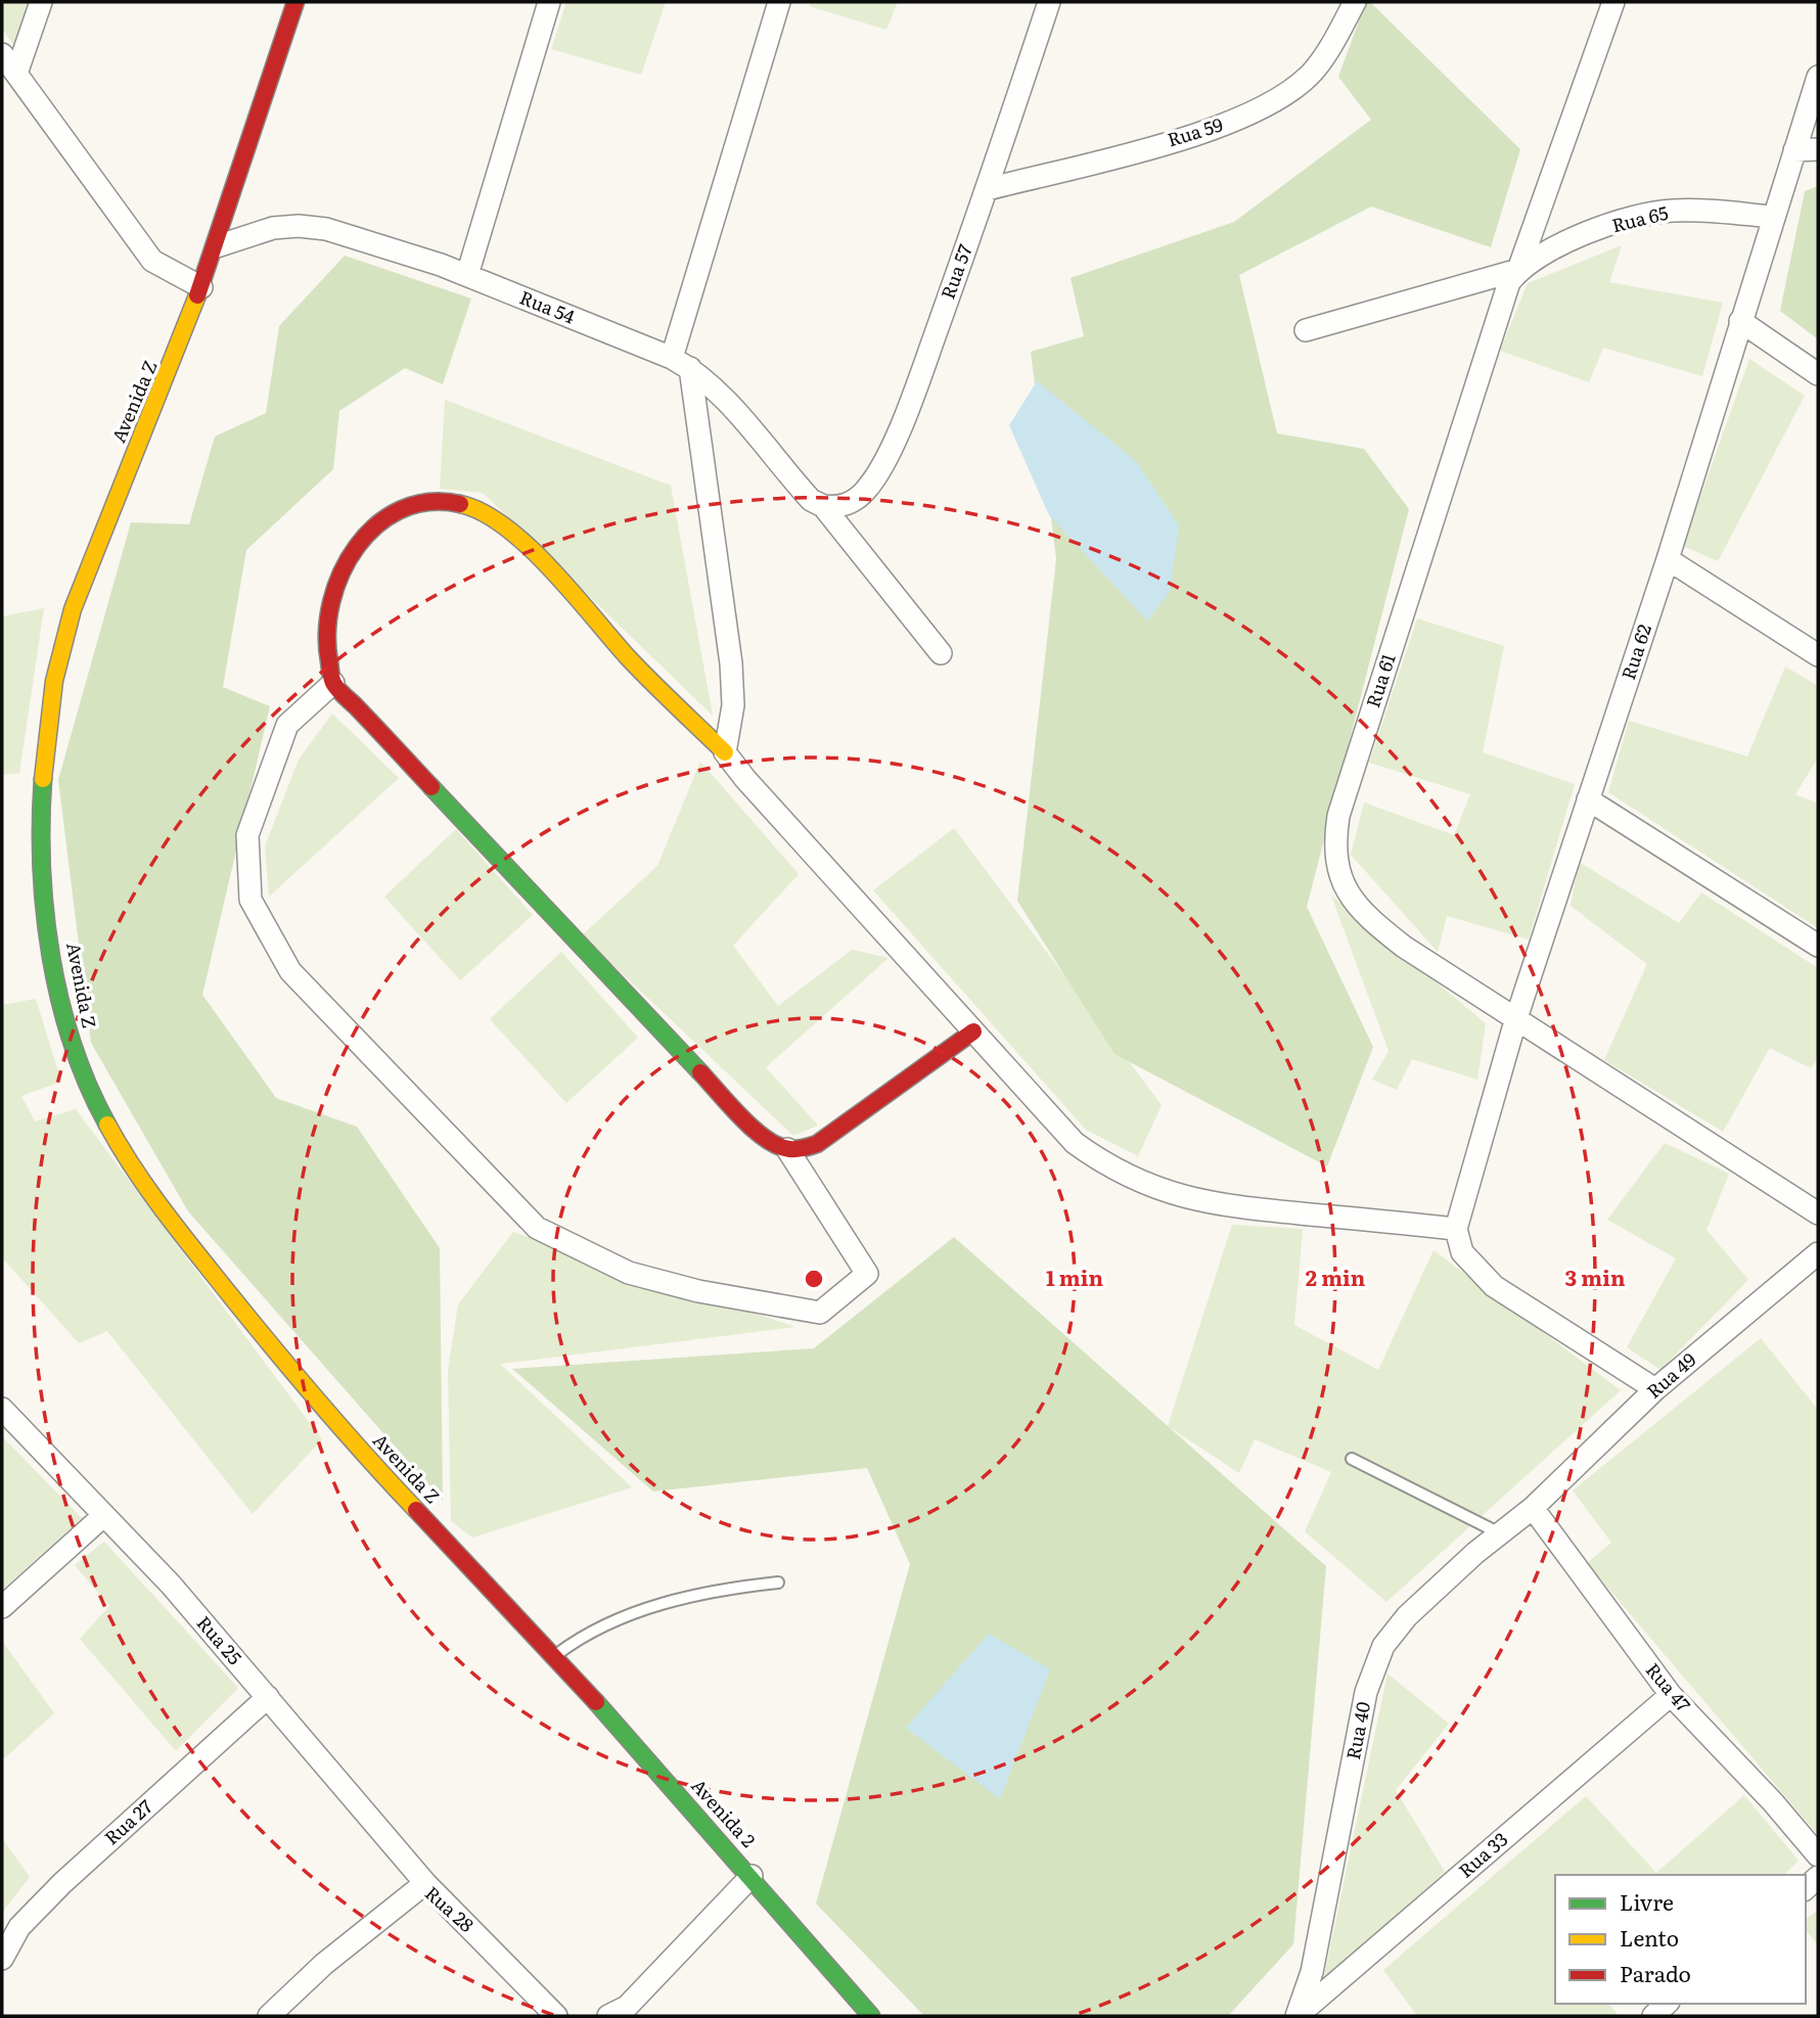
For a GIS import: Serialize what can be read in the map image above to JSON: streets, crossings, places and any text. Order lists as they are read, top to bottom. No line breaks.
{"streets":{"street":["Rua 59","Rua 65","Rua 57","Rua 54","Avenida Z","Rua 62","Rua 61","Rua 49","Rua 25","Rua 47","Rua 40","Avenida 2","Rua 27","Rua 33","Rua 28"]},"crossings":[["Rua 59","Rua 57"],["Rua 65","Rua 62"],["Rua 65","Rua 61"],["Rua 57","Rua 54"],["Rua 54","Avenida Z"],["Avenida Z","Avenida 2"],["Rua 62","Rua 61"],["Rua 49","Rua 47"],["Rua 49","Rua 40"],["Rua 25","Rua 27"],["Rua 25","Rua 28"],["Rua 47","Rua 40"],["Rua 47","Rua 33"],["Rua 40","Rua 33"]],"legend":["Livre","Lento","Parado"],"rings":["1 min","2 min","3 min"]}
